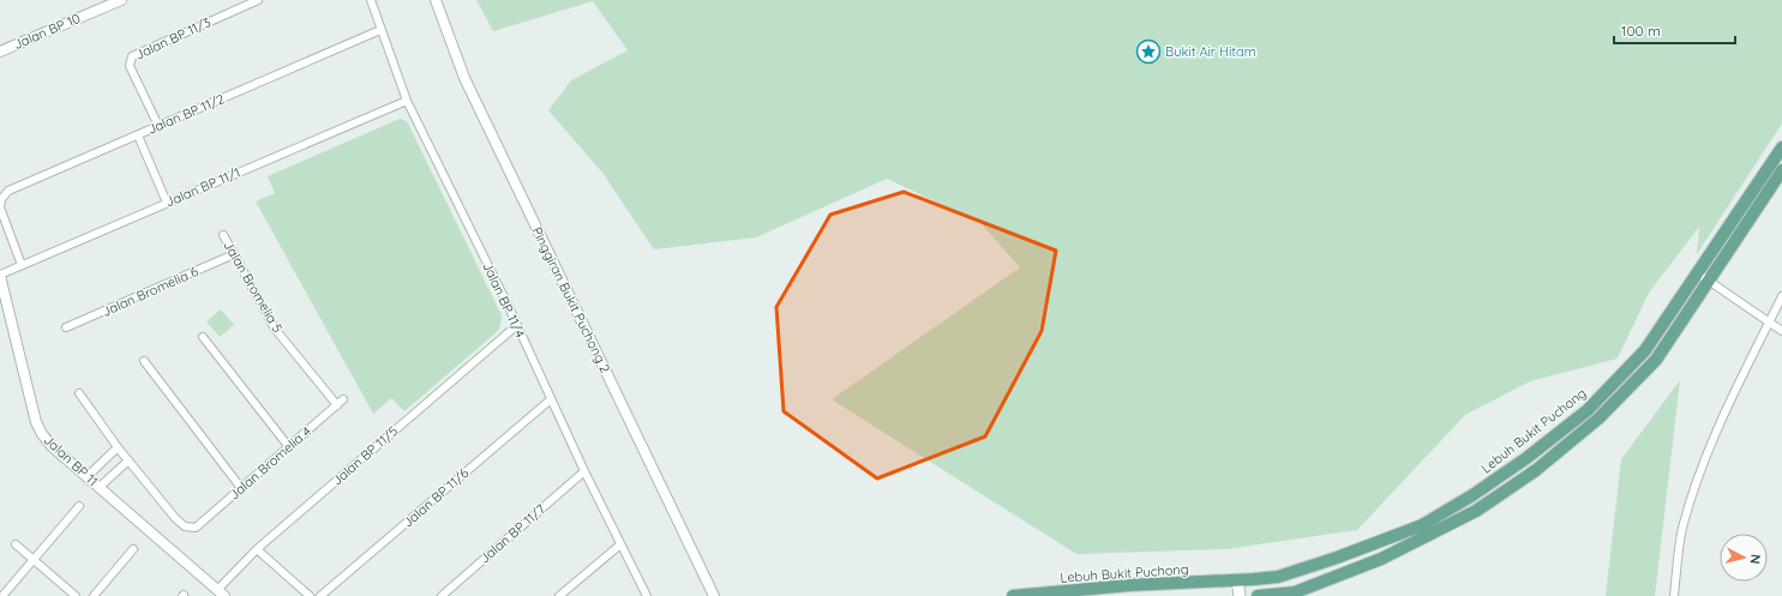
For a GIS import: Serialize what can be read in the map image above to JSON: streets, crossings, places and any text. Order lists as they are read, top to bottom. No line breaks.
{"streets":{"main road":["Lebuh Bukit Puchong"],"street":["Jalan BP 10","Jalan BP 11/3","Jalan BP 11/2","Jalan BP 11/1","Jalan Bromelia 5","Jalan Bromelia 6","Jalan BP 11/4","Pinggiran Bukit Puchong 2","Jalan BP 11/5","Jalan BP 11","Jalan Bromelia 4","Jalan BP 11/6","Jalan BP 11/7"]},"crossings":[["Jalan BP 11/3","Jalan BP 11/2"],["Jalan BP 11/2","Jalan BP 11/1"],["Jalan BP 11/2","Jalan BP 11/4"],["Jalan BP 11/1","Jalan BP 11/4"],["Jalan BP 11/1","Jalan BP 11"],["Jalan Bromelia 5","Jalan Bromelia 6"],["Jalan Bromelia 5","Jalan Bromelia 4"],["Jalan BP 11/4","Jalan BP 11/5"],["Jalan BP 11/4","Jalan BP 11/6"],["Jalan BP 11/4","Jalan BP 11/7"],["Jalan BP 11/5","Jalan BP 11"]],"places":{"place":["Bukit Air Hitam"]},"scale_bar":"100 m","north":"right"}
